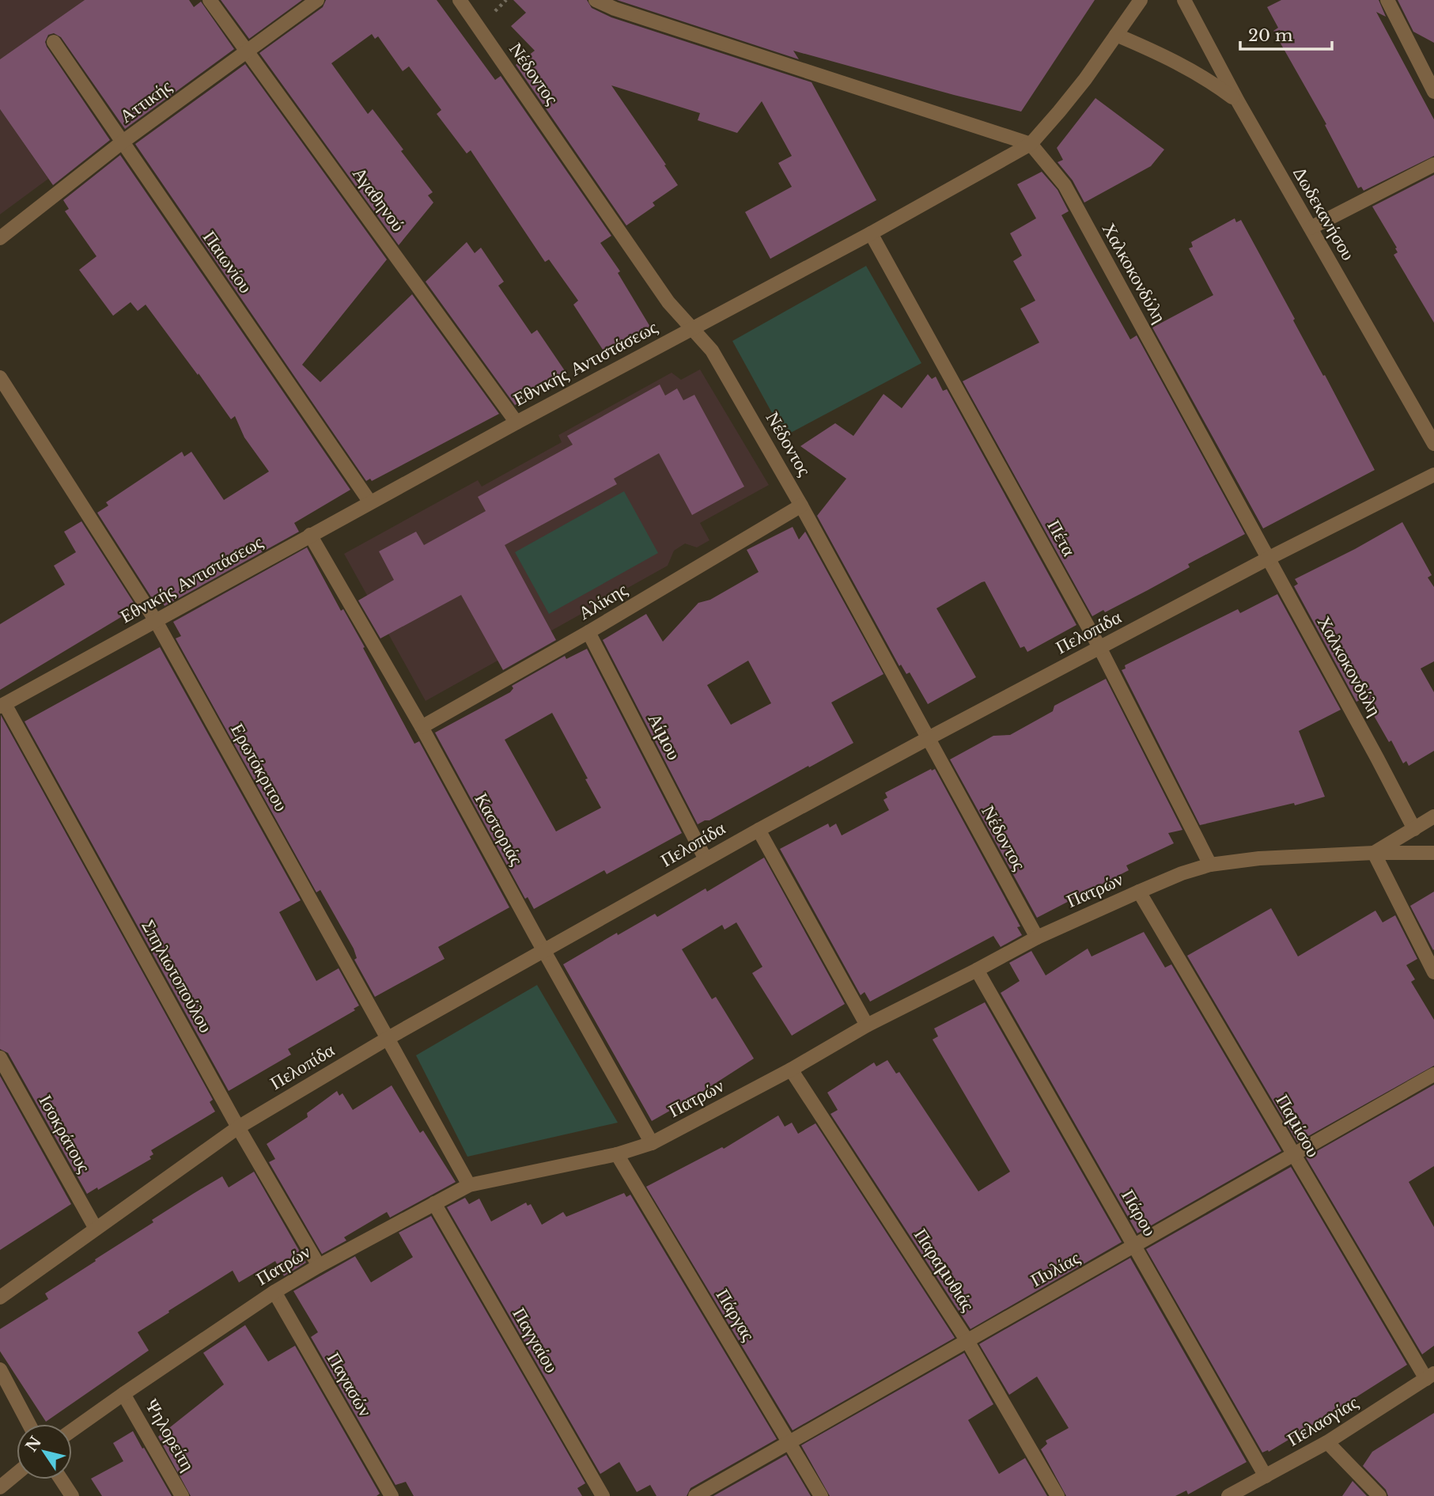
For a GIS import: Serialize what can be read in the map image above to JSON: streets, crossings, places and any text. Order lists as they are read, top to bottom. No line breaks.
{"streets":{"street":["Νέδοντος","Αττικής","Αγαθηνού","Δωδεκανήσου","Παιωνίου","Χαλκοκονδύλη","Εθνικής Αντιστάσεως","Πέτα","Αλίκης","Πελοπίδα","Αίμου","Ερωτόκριτου","Καστοριάς","Πατρών","Σπηλιωτοπούλου","Παμίσου","Ισοκράτους","Πάρου","Πυλίας","Παραμυθιάς","Πάργας","Παγγαίου","Παγασών","Πελασγίας","Ψηλορείτη"]},"crossings":[["Νέδοντος","Εθνικής Αντιστάσεως"],["Νέδοντος","Αλίκης"],["Νέδοντος","Πελοπίδα"],["Νέδοντος","Πατρών"],["Αττικής","Αγαθηνού"],["Αττικής","Παιωνίου"],["Αγαθηνού","Εθνικής Αντιστάσεως"],["Παιωνίου","Εθνικής Αντιστάσεως"],["Χαλκοκονδύλη","Εθνικής Αντιστάσεως"],["Χαλκοκονδύλη","Πελοπίδα"],["Χαλκοκονδύλη","Πατρών"],["Εθνικής Αντιστάσεως","Πέτα"],["Εθνικής Αντιστάσεως","Ερωτόκριτου"],["Εθνικής Αντιστάσεως","Καστοριάς"],["Εθνικής Αντιστάσεως","Σπηλιωτοπούλου"],["Πέτα","Πελοπίδα"],["Πέτα","Πατρών"],["Αλίκης","Αίμου"],["Αλίκης","Καστοριάς"],["Πελοπίδα","Αίμου"],["Πελοπίδα","Ερωτόκριτου"],["Πελοπίδα","Καστοριάς"],["Πελοπίδα","Σπηλιωτοπούλου"],["Πελοπίδα","Ισοκράτους"],["Ερωτόκριτου","Πατρών"],["Καστοριάς","Πατρών"],["Πατρών","Σπηλιωτοπούλου"],["Πατρών","Παμίσου"],["Πατρών","Πάρου"],["Πατρών","Παραμυθιάς"],["Πατρών","Πάργας"],["Πατρών","Παγγαίου"],["Πατρών","Παγασών"],["Πατρών","Ψηλορείτη"],["Παμίσου","Πυλίας"],["Παμίσου","Πελασγίας"],["Πάρου","Πυλίας"],["Πάρου","Πελασγίας"],["Πυλίας","Παραμυθιάς"],["Πυλίας","Πάργας"]],"scale_bar":"20 m","north":"top left"}
